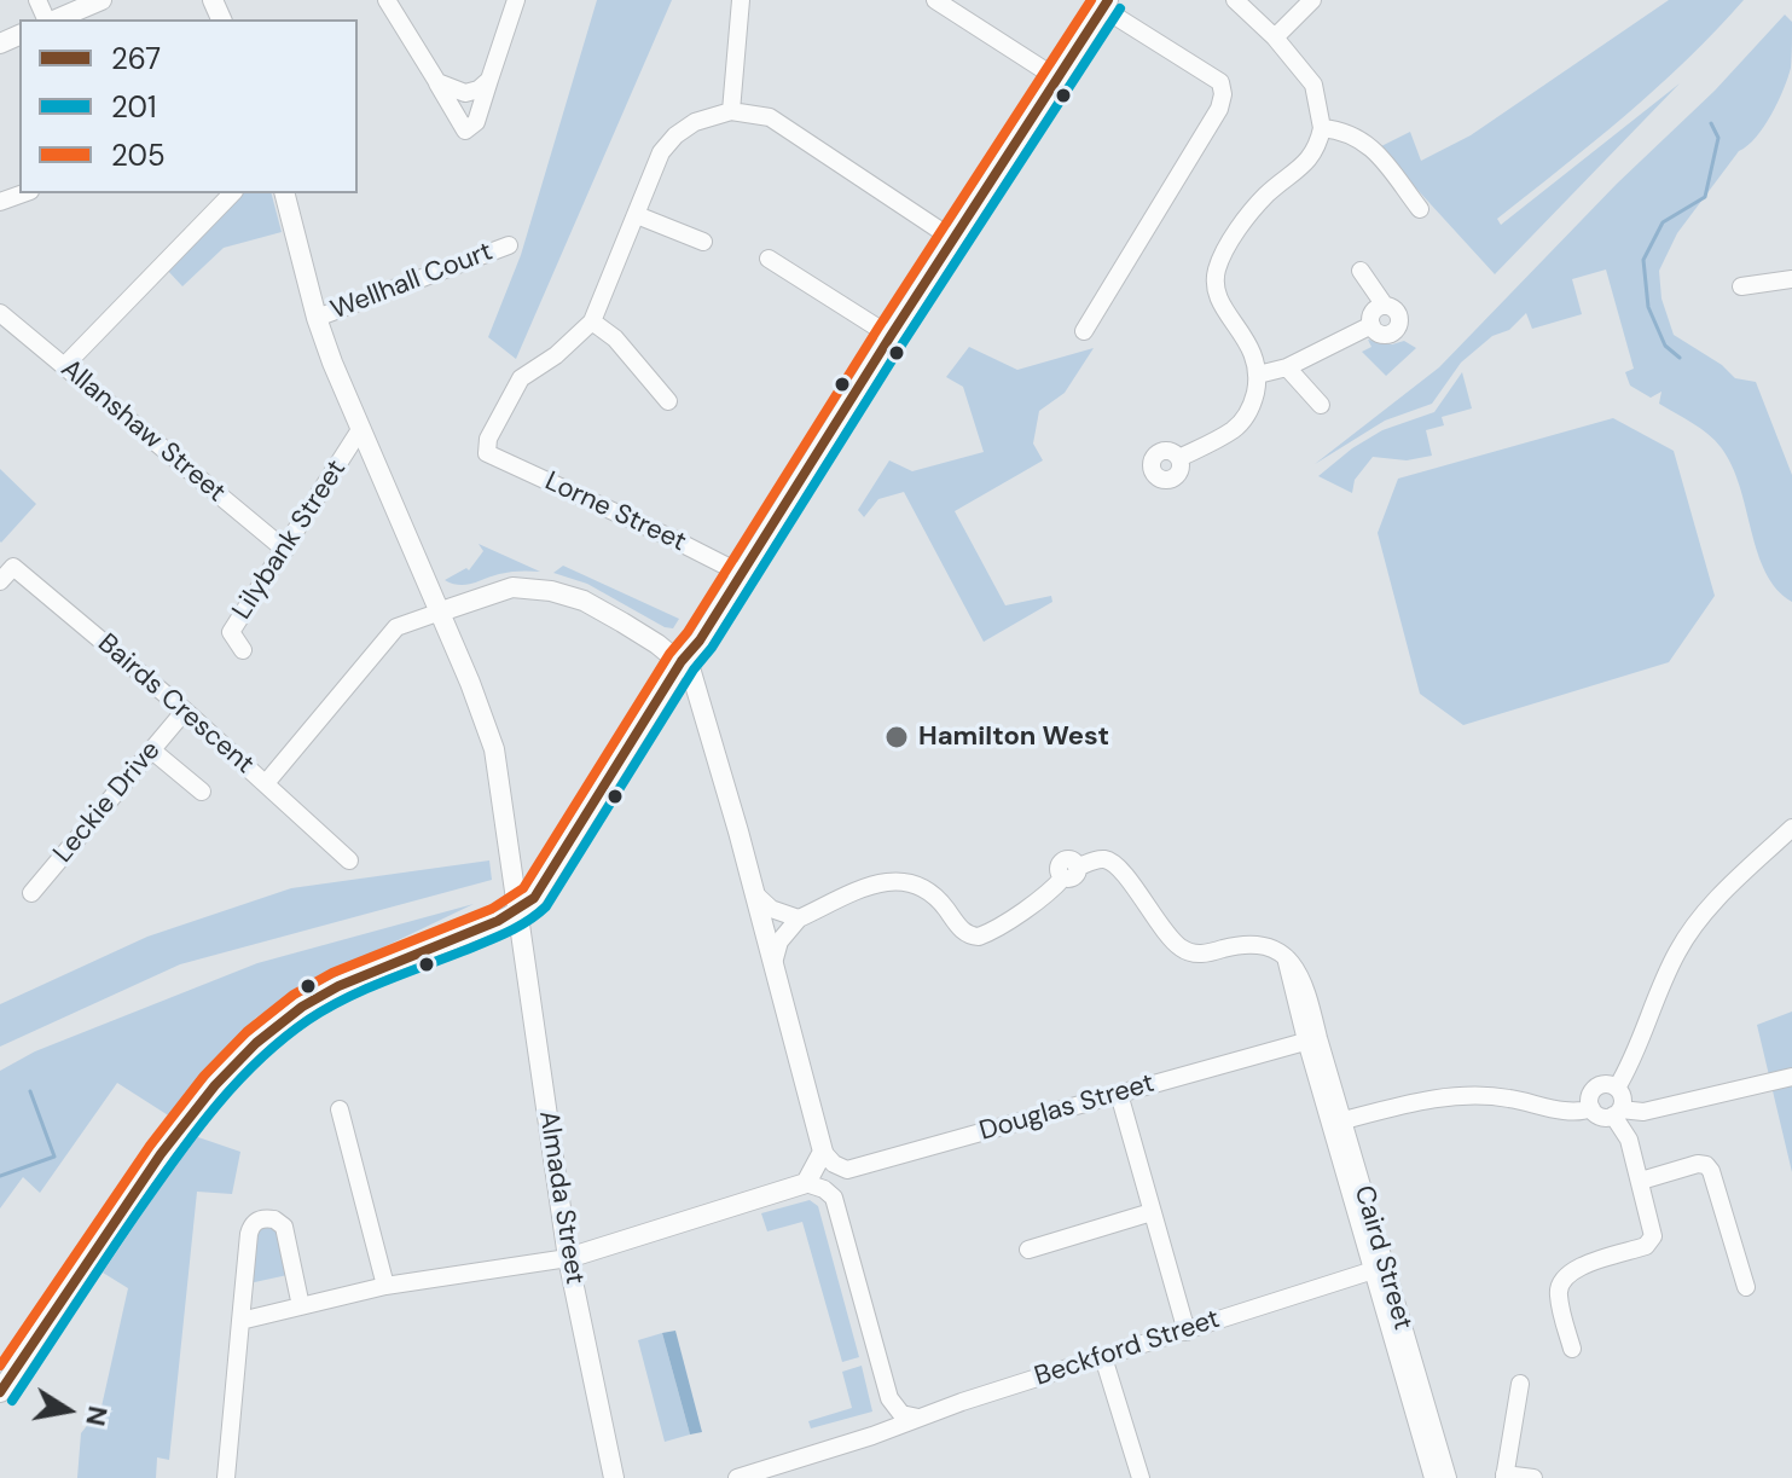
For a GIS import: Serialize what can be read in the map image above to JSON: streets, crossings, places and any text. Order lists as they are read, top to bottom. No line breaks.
{"streets":{"main road":["Almada Street"],"street":["Wellhall Court","Allanshaw Street","Lorne Street","Lilybank Street","Bairds Crescent","Leckie Drive","Douglas Street","Caird Street","Beckford Street"]},"crossings":[["Wellhall Court","Almada Street"],["Allanshaw Street","Lilybank Street"],["Lilybank Street","Almada Street"],["Bairds Crescent","Leckie Drive"],["Douglas Street","Caird Street"],["Caird Street","Beckford Street"]],"places":["Hamilton West"],"lines":["transit line 267","transit line 205","transit line 201"],"legend":["267","201","205"],"north":"right"}
